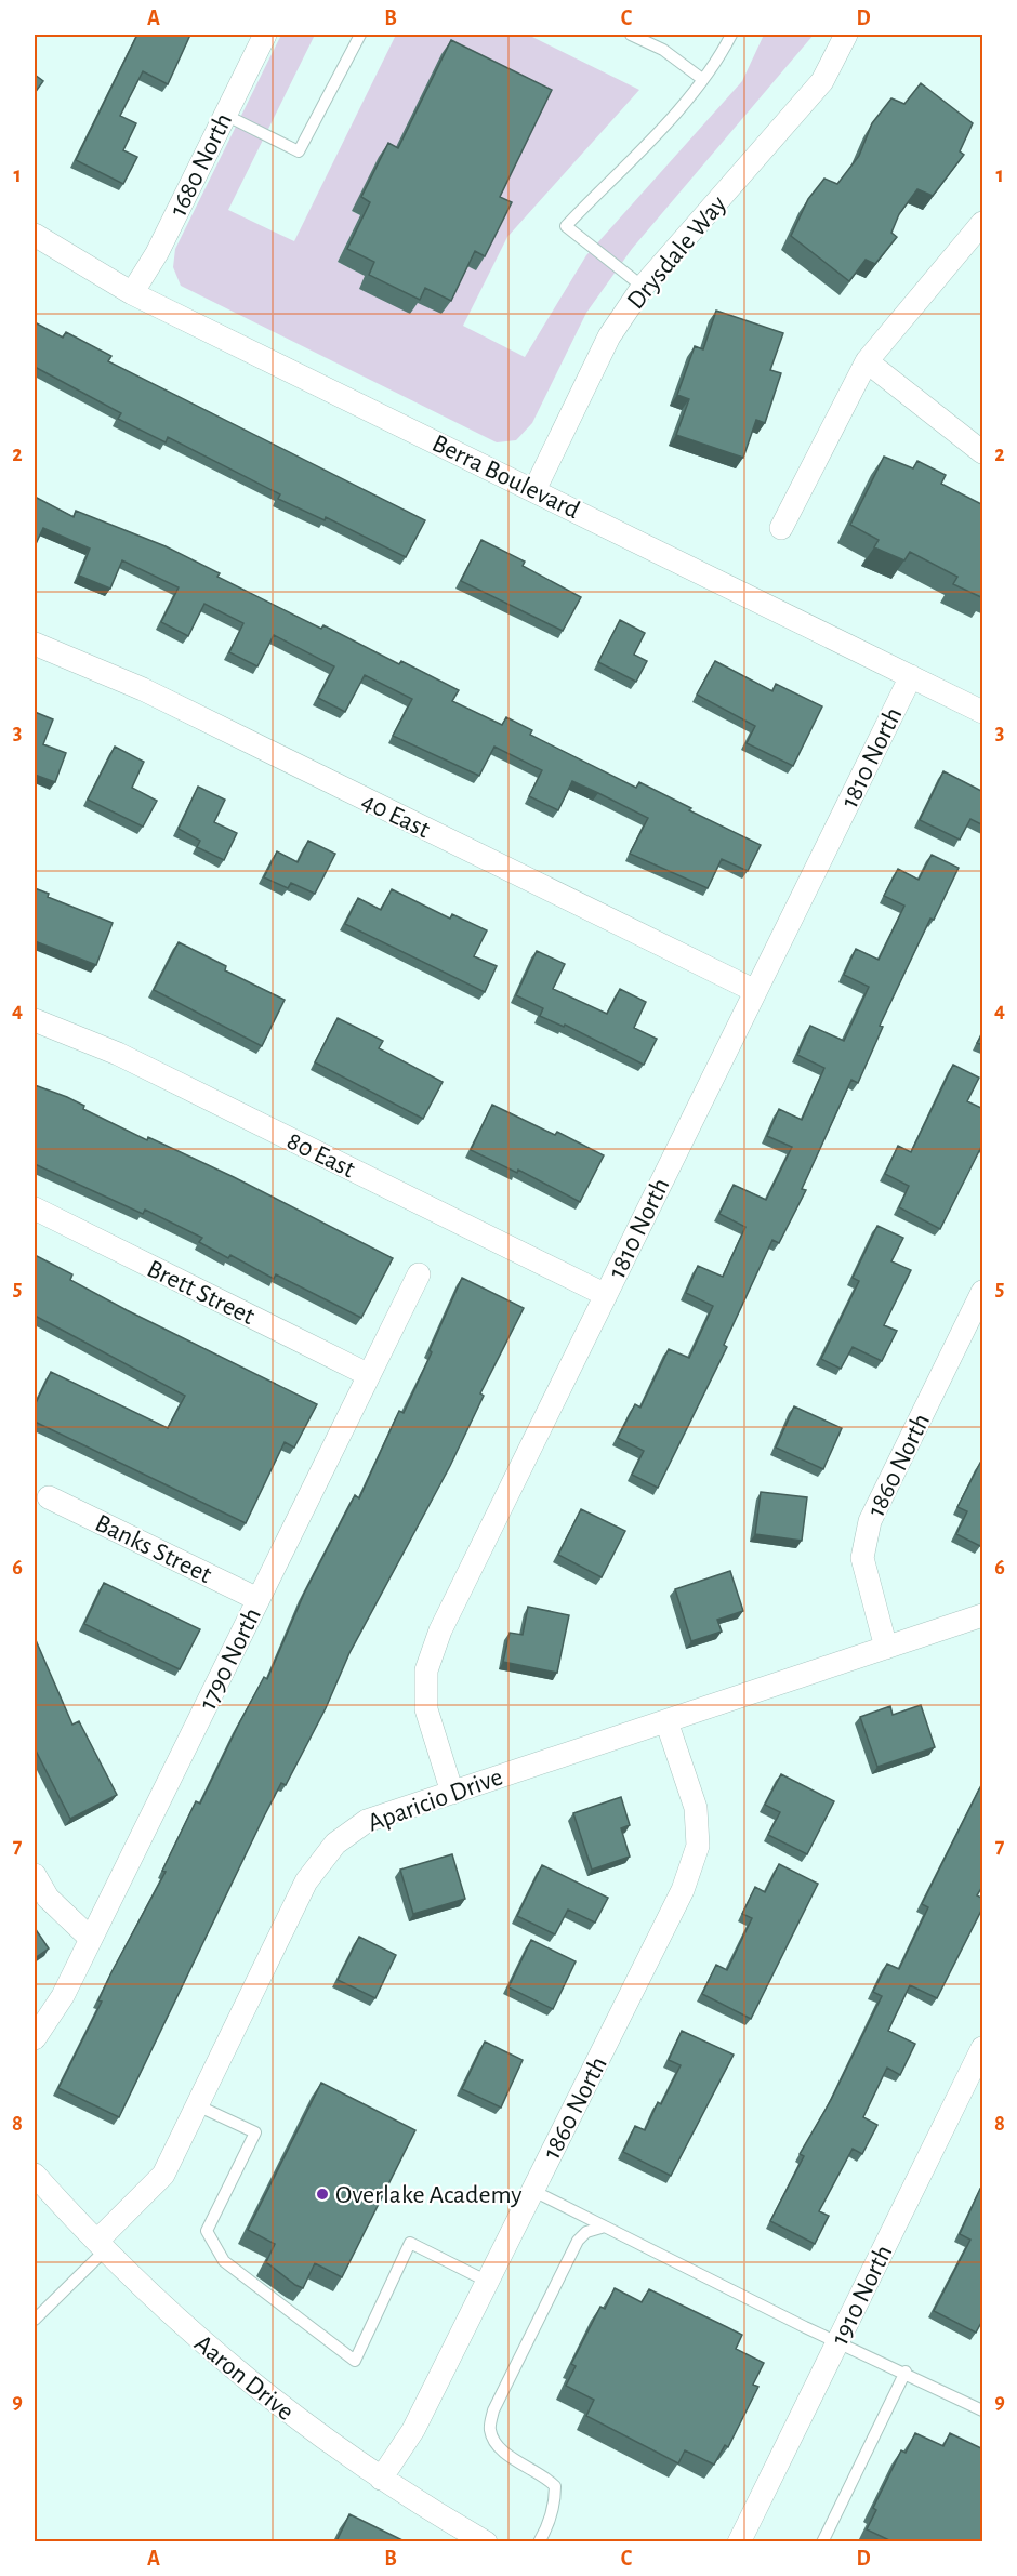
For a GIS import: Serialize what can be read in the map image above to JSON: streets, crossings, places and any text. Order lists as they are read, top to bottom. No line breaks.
{"streets":{"street":["1680 North","Drysdale Way","Berra Boulevard","1810 North","40 East","80 East","Brett Street","1860 North","Banks Street","1790 North","Aparicio Drive","1910 North","Aaron Drive"]},"crossings":[["1680 North","Berra Boulevard"],["Drysdale Way","Berra Boulevard"],["Berra Boulevard","1810 North"],["1810 North","40 East"],["1810 North","80 East"],["1810 North","Aparicio Drive"],["Brett Street","1790 North"],["1860 North","Aparicio Drive"],["1860 North","Aaron Drive"],["Banks Street","1790 North"],["Aparicio Drive","Aaron Drive"]],"places":["Overlake Academy"],"grid":{"columns":["A","B","C","D"],"rows":["1","2","3","4","5","6","7","8","9"]}}
